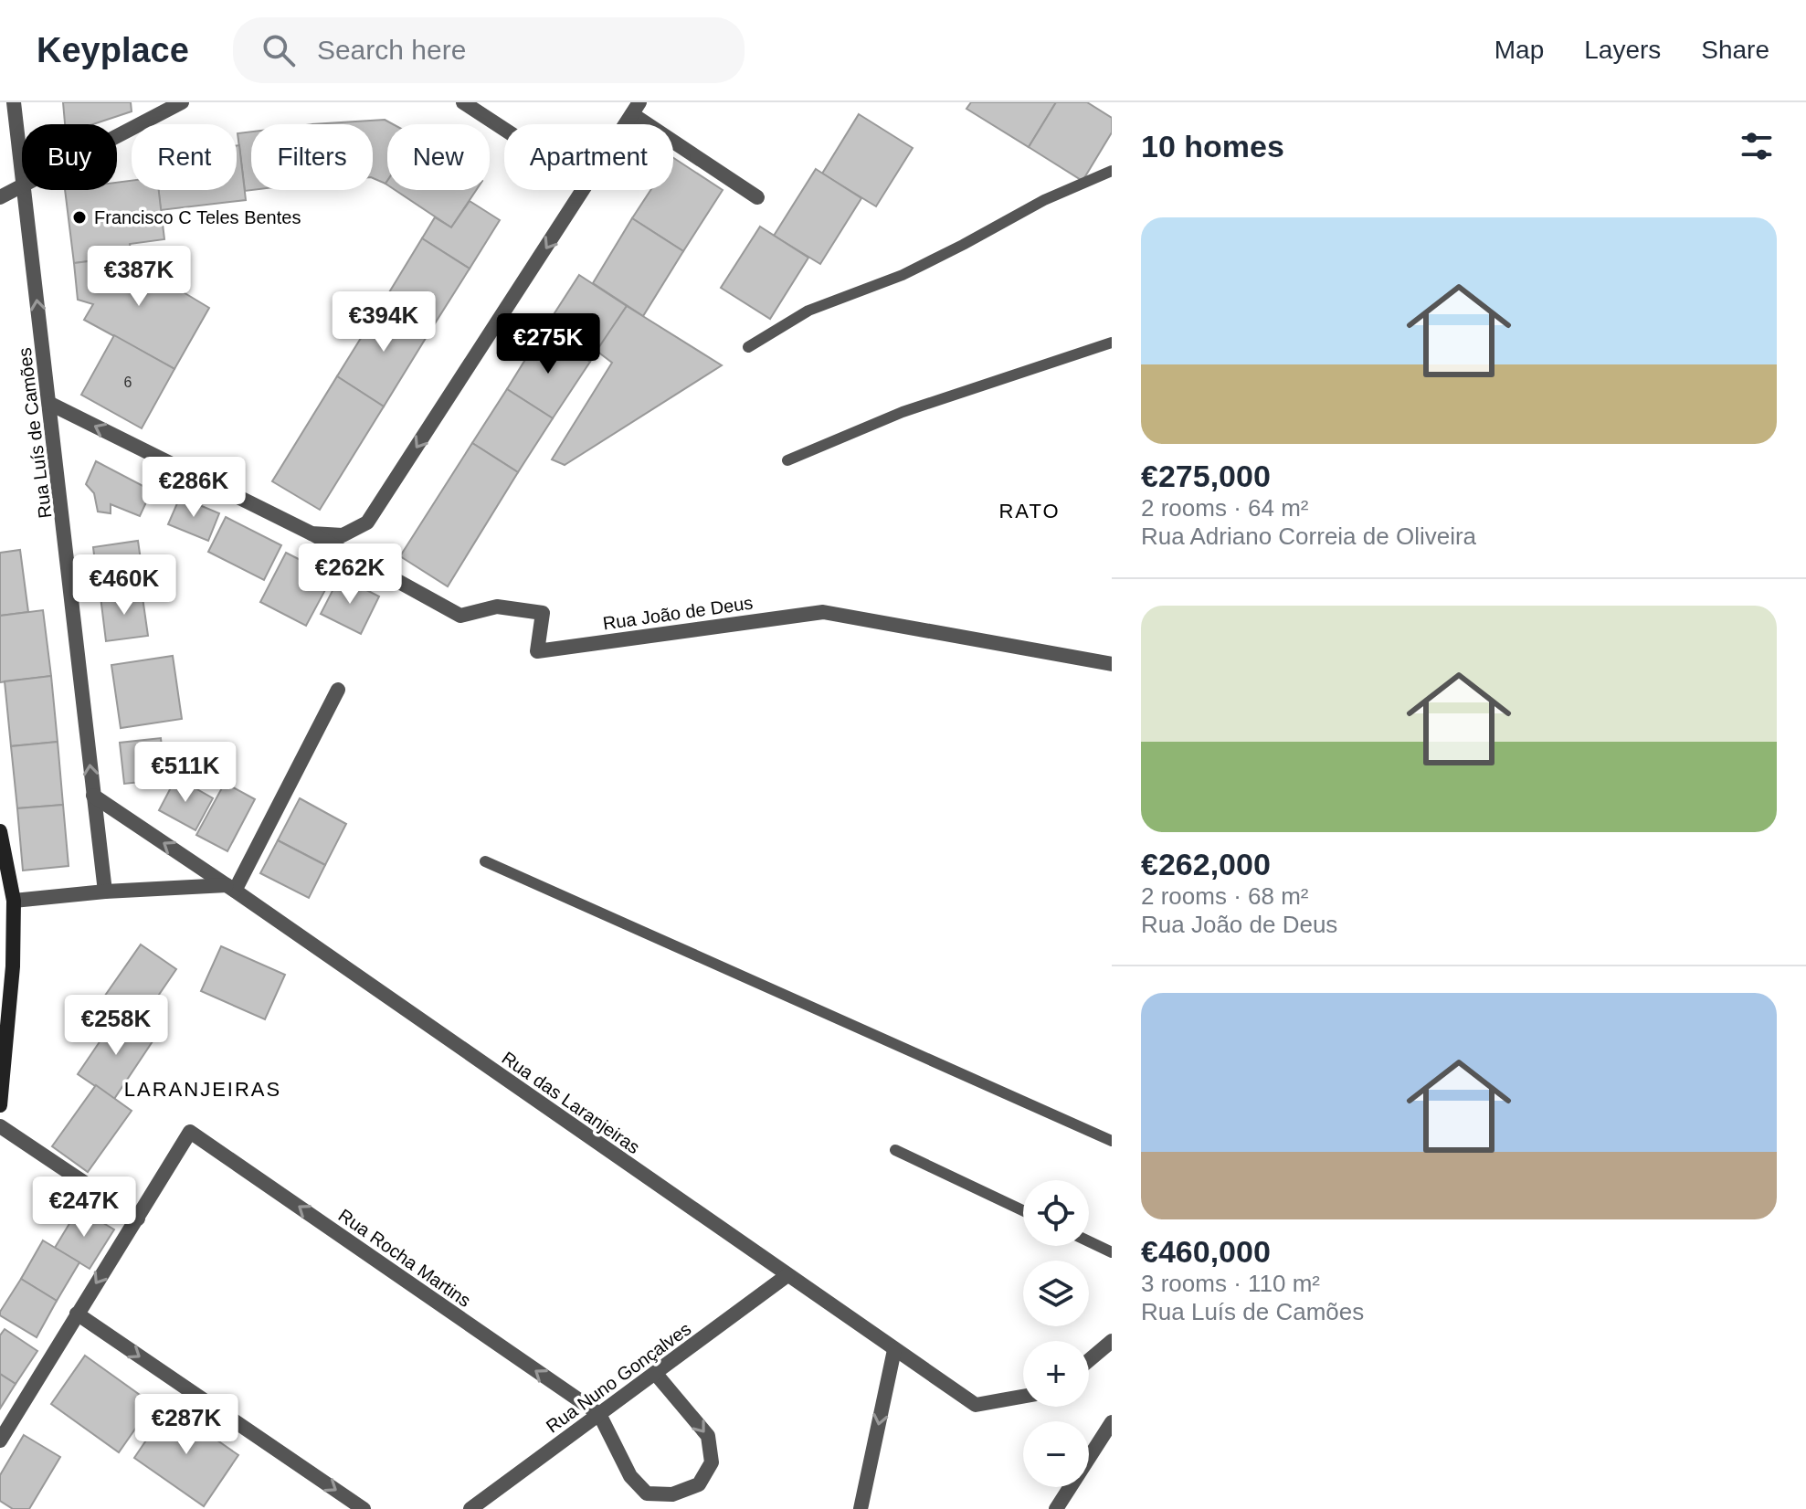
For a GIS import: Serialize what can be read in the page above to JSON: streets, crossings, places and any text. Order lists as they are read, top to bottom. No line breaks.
{"streets":{"street":["Rua Luís de Camões","Rua João de Deus","Rua das Laranjeiras","Rua Rocha Martins","Rua Nuno Gonçalves"]},"crossings":[["Rua Luís de Camões","Rua das Laranjeiras"],["Rua das Laranjeiras","Rua Nuno Gonçalves"],["Rua Rocha Martins","Rua Nuno Gonçalves"]],"one_way":["Rua Luís de Camões","Rua Rocha Martins"],"districts":["RATO","LARANJEIRAS"],"places":["Francisco C Teles Bentes"],"house_numbers":["6"],"page":{"header":"Keyplace","search":"Search here","nav":["Map","Layers","Share"],"heading":"10 homes","chip":["Buy","Rent","Filters","New","Apartment"],"list":[{"name":"€275,000","note":"2 rooms · 64 m² · Rua Adriano Correia de Oliveira"},{"name":"€262,000","note":"2 rooms · 68 m² · Rua João de Deus"},{"name":"€460,000","note":"3 rooms · 110 m² · Rua Luís de Camões"}],"price":["€387K","€394K","€275K","€286K","€262K","€460K","€511K","€258K","€247K","€287K"],"map_buttons":["+","−"]}}
